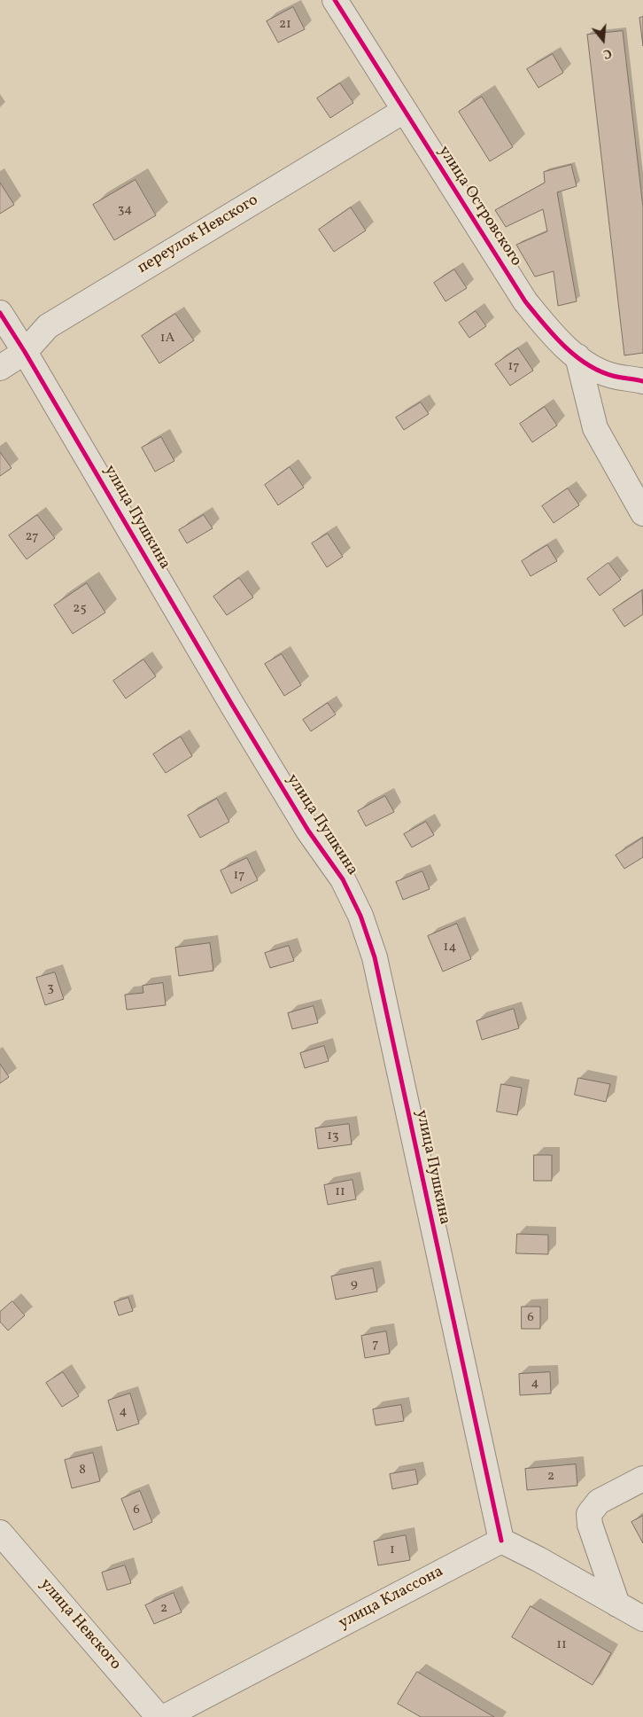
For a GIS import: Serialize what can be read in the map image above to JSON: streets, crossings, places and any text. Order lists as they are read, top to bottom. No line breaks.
{"streets":{"street":["улица Островского","переулок Невского","улица Пушкина","улица Классона","улица Невского"]},"crossings":[["улица Островского","переулок Невского"],["переулок Невского","улица Пушкина"],["улица Пушкина","улица Классона"]],"house_numbers":["21","34","1А","17","27","25","17","14","3","13","11","9","6","7","4","4","8","2","6","1","2","11"],"north":"bottom"}
